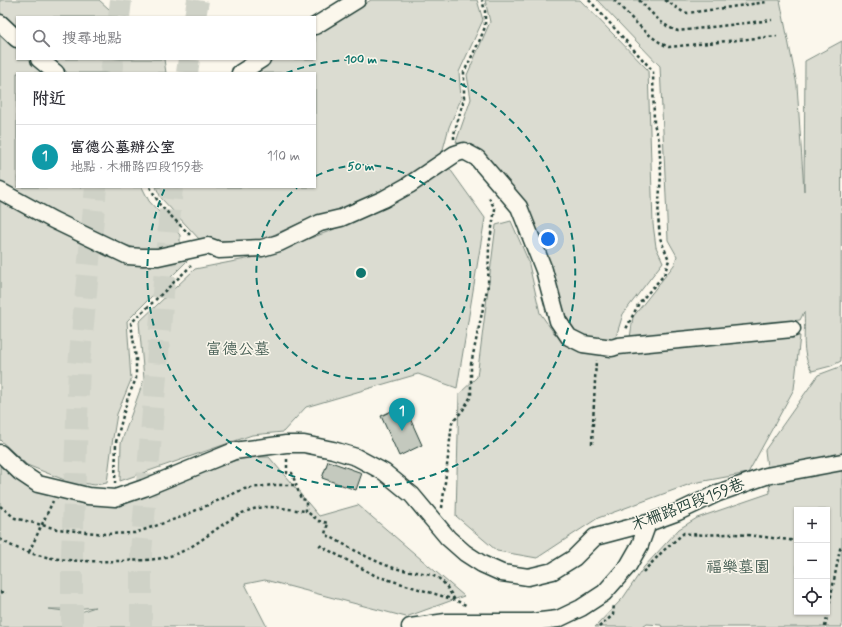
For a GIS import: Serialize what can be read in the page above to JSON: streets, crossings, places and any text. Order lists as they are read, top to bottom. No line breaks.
{"streets":{"street":["木柵路四段159巷"]},"parks":["富德公墓","福樂墓園"],"page":{"search":"搜尋地點","heading":"附近","list":[{"mark":"1","name":"富德公墓辦公室","note":"地點 · 木柵路四段159巷","value":"110 m"}],"pins":"1","map_buttons":["+","−"]},"rings":["100 m","50 m"]}
